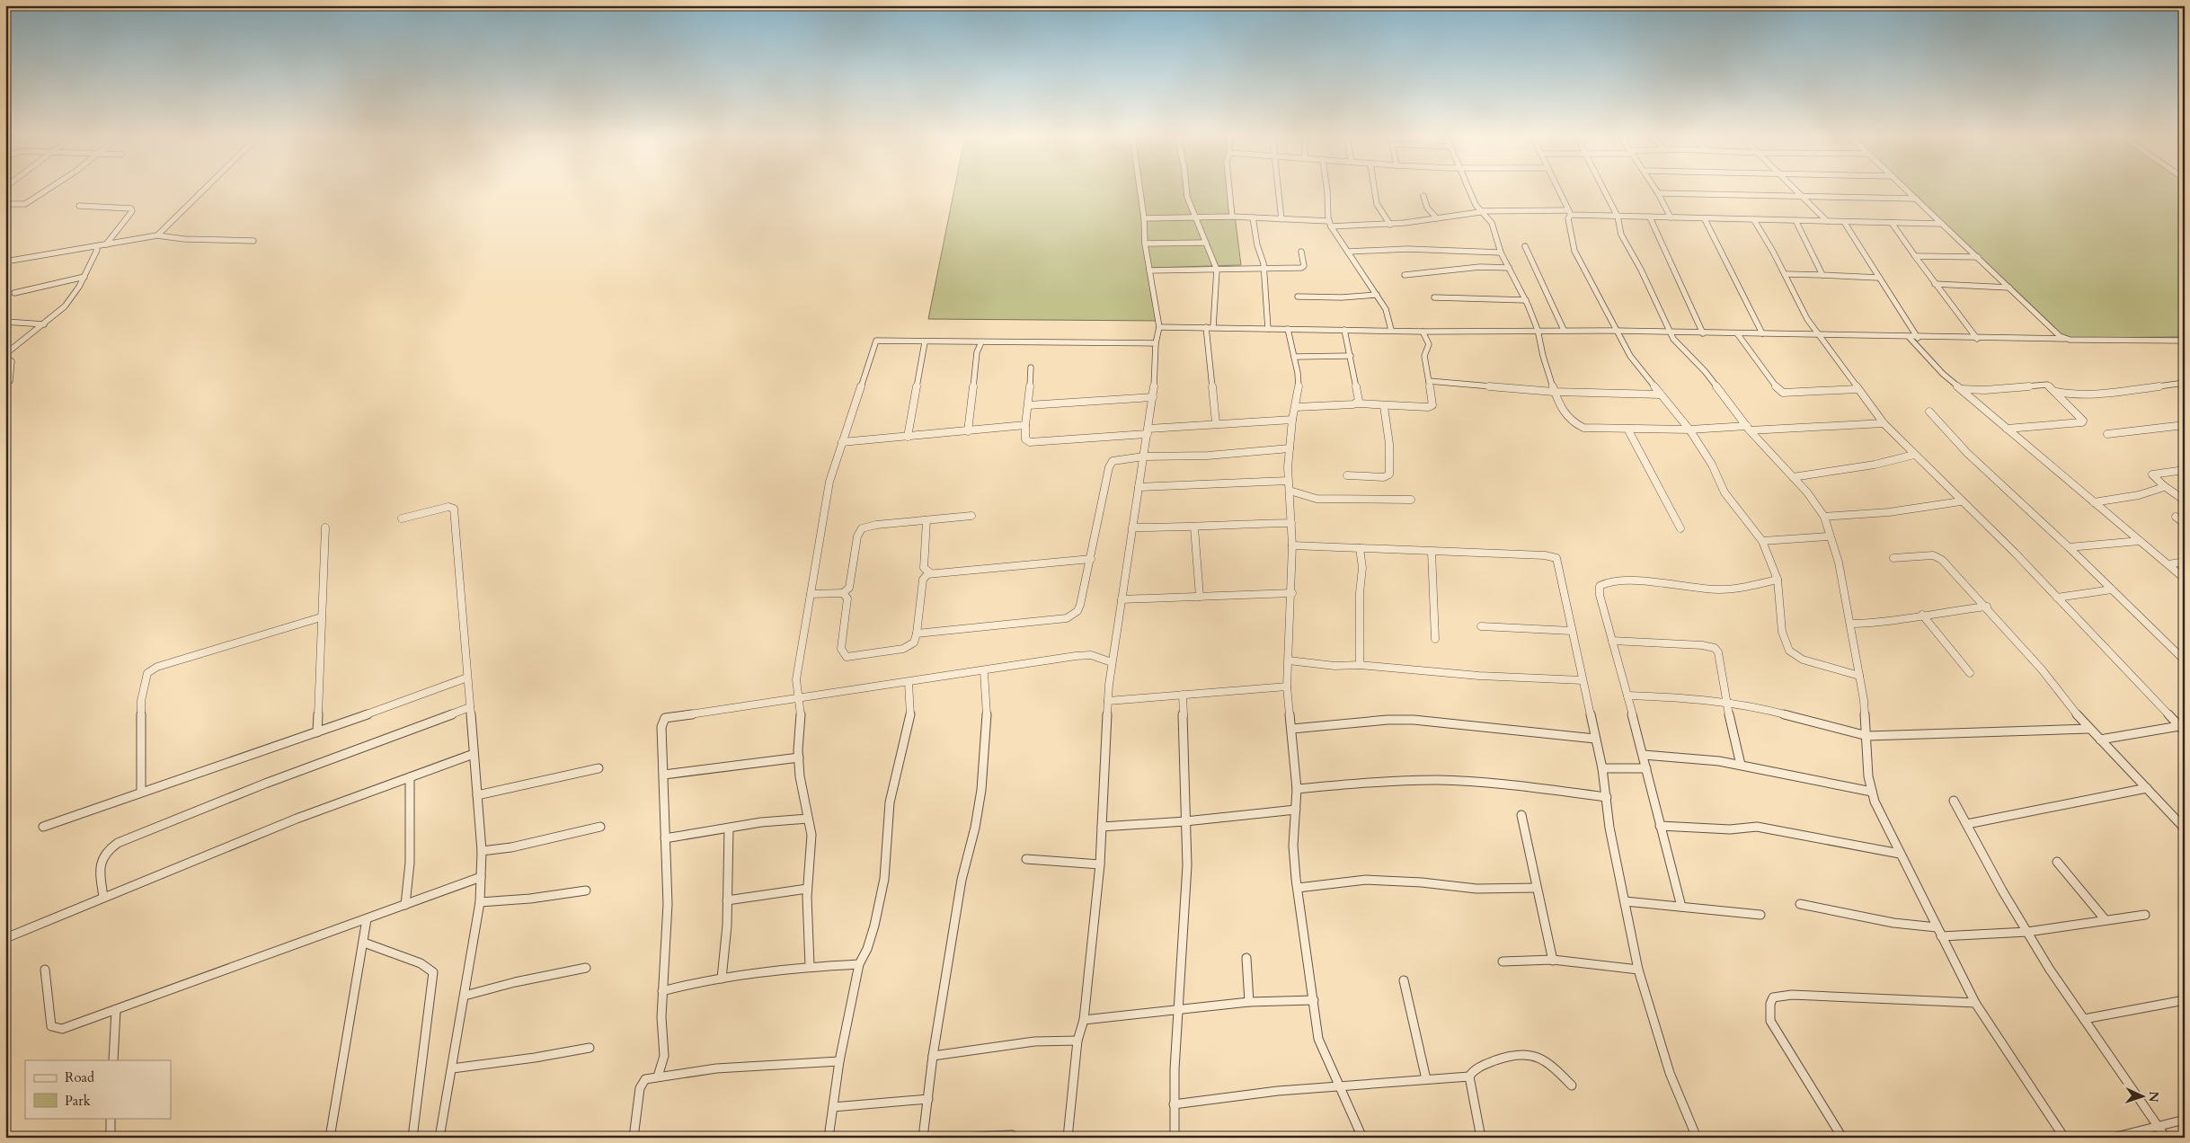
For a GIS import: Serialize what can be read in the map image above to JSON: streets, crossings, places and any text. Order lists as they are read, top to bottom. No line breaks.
{"legend":["Road","Park"],"north":"right"}
